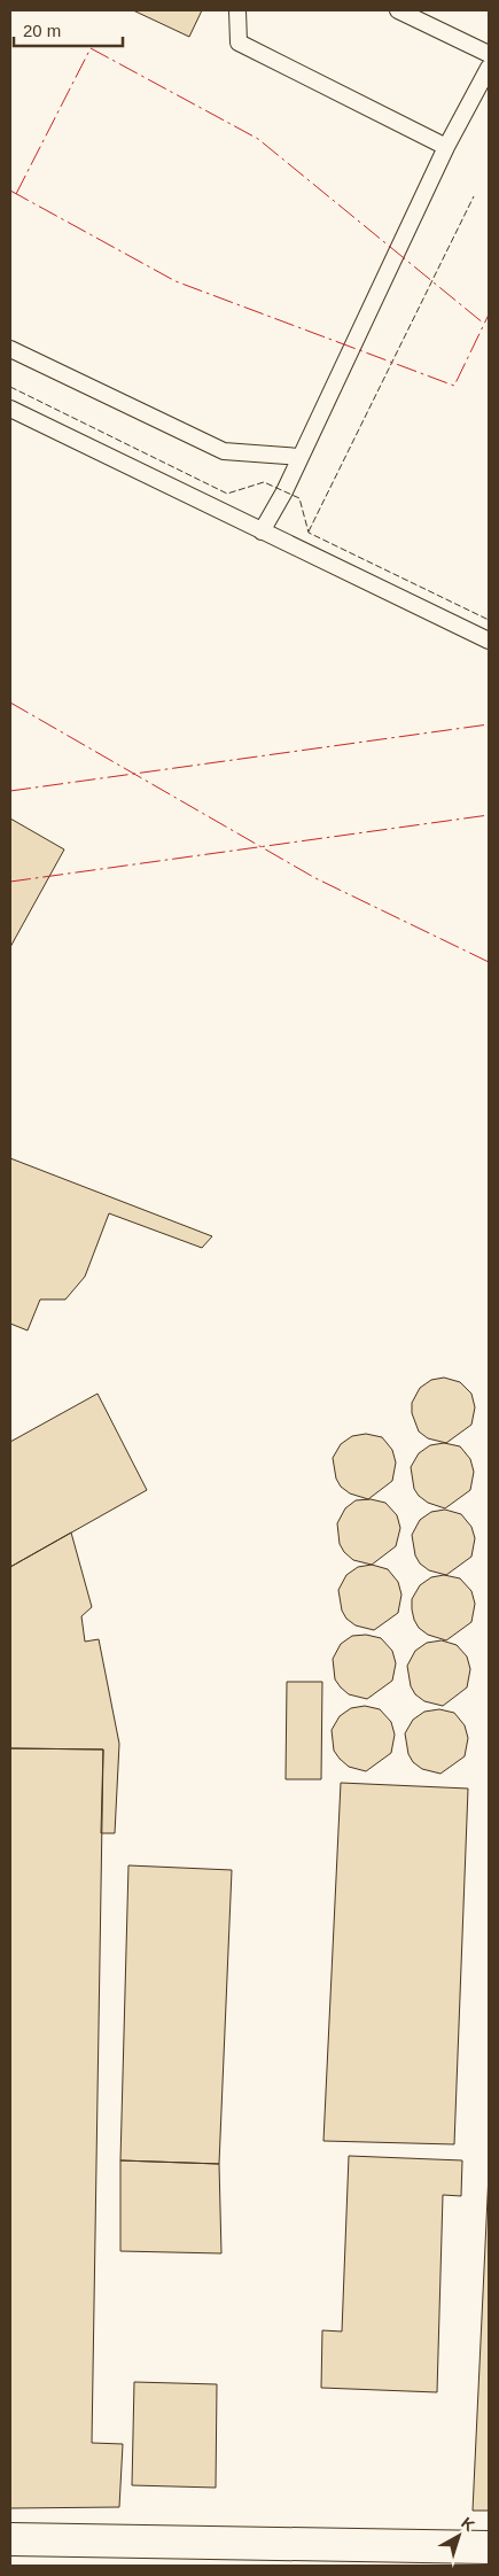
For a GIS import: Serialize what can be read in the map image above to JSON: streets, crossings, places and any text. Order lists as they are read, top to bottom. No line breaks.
{"scale_bar":"20 m","north":"top right"}
